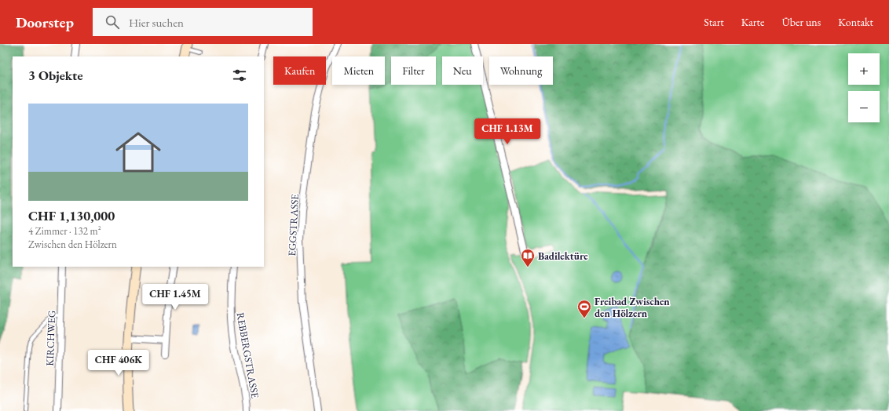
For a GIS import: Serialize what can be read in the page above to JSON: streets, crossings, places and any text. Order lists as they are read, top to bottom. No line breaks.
{"streets":{"street":["EGGSTRASSE","KIRCHWEG","REBBERGSTRASSE"]},"places":{"library":["Badilektüre"],"sports":["Freibad Zwischen den Hölzern"]},"page":{"header":"Doorstep","search":"Hier suchen","nav":["Start","Karte","Über uns","Kontakt"],"map_buttons":["+","−"],"chip":["Kaufen","Mieten","Filter","Neu","Wohnung"],"heading":"3 Objekte","list":[{"name":"CHF 1,130,000","note":"4 Zimmer · 132 m² · Zwischen den Hölzern"}],"price":["CHF 1.13M","CHF 1.45M","CHF 406K"]}}
